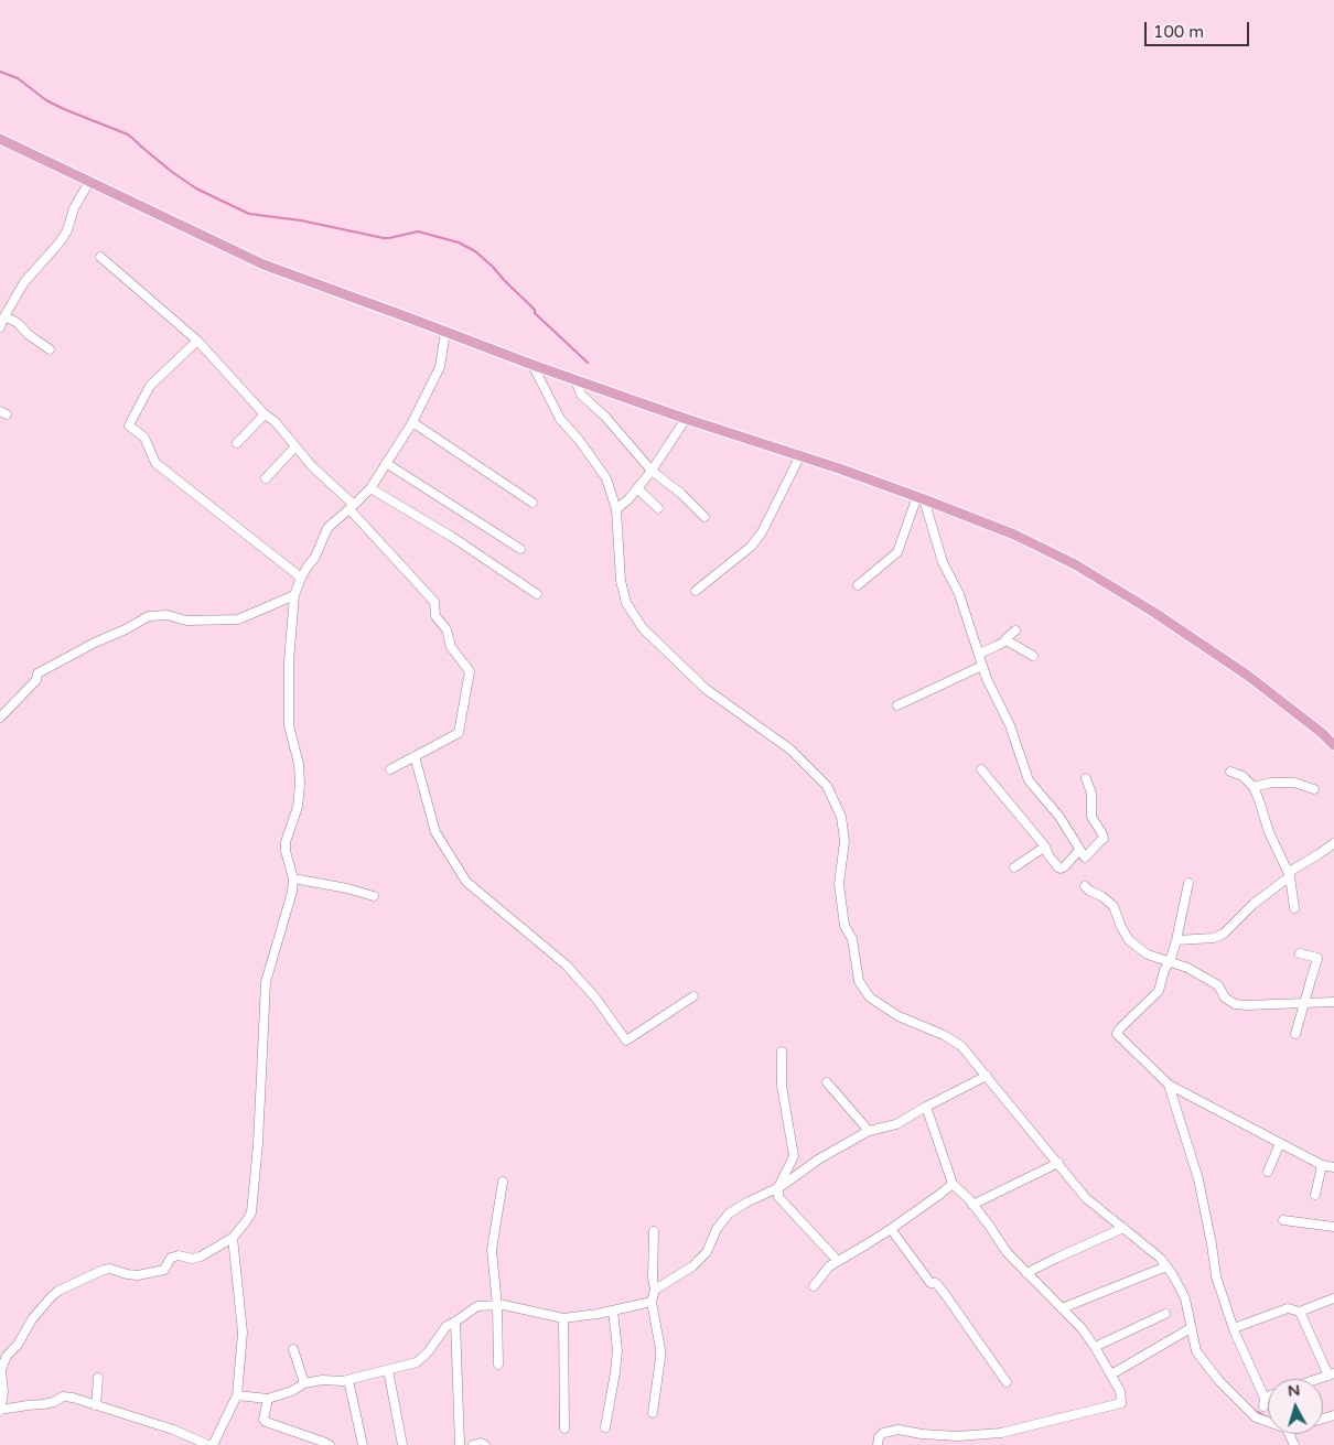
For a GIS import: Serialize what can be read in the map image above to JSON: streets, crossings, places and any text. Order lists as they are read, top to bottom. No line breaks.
{"scale_bar":"100 m","north":"top"}
